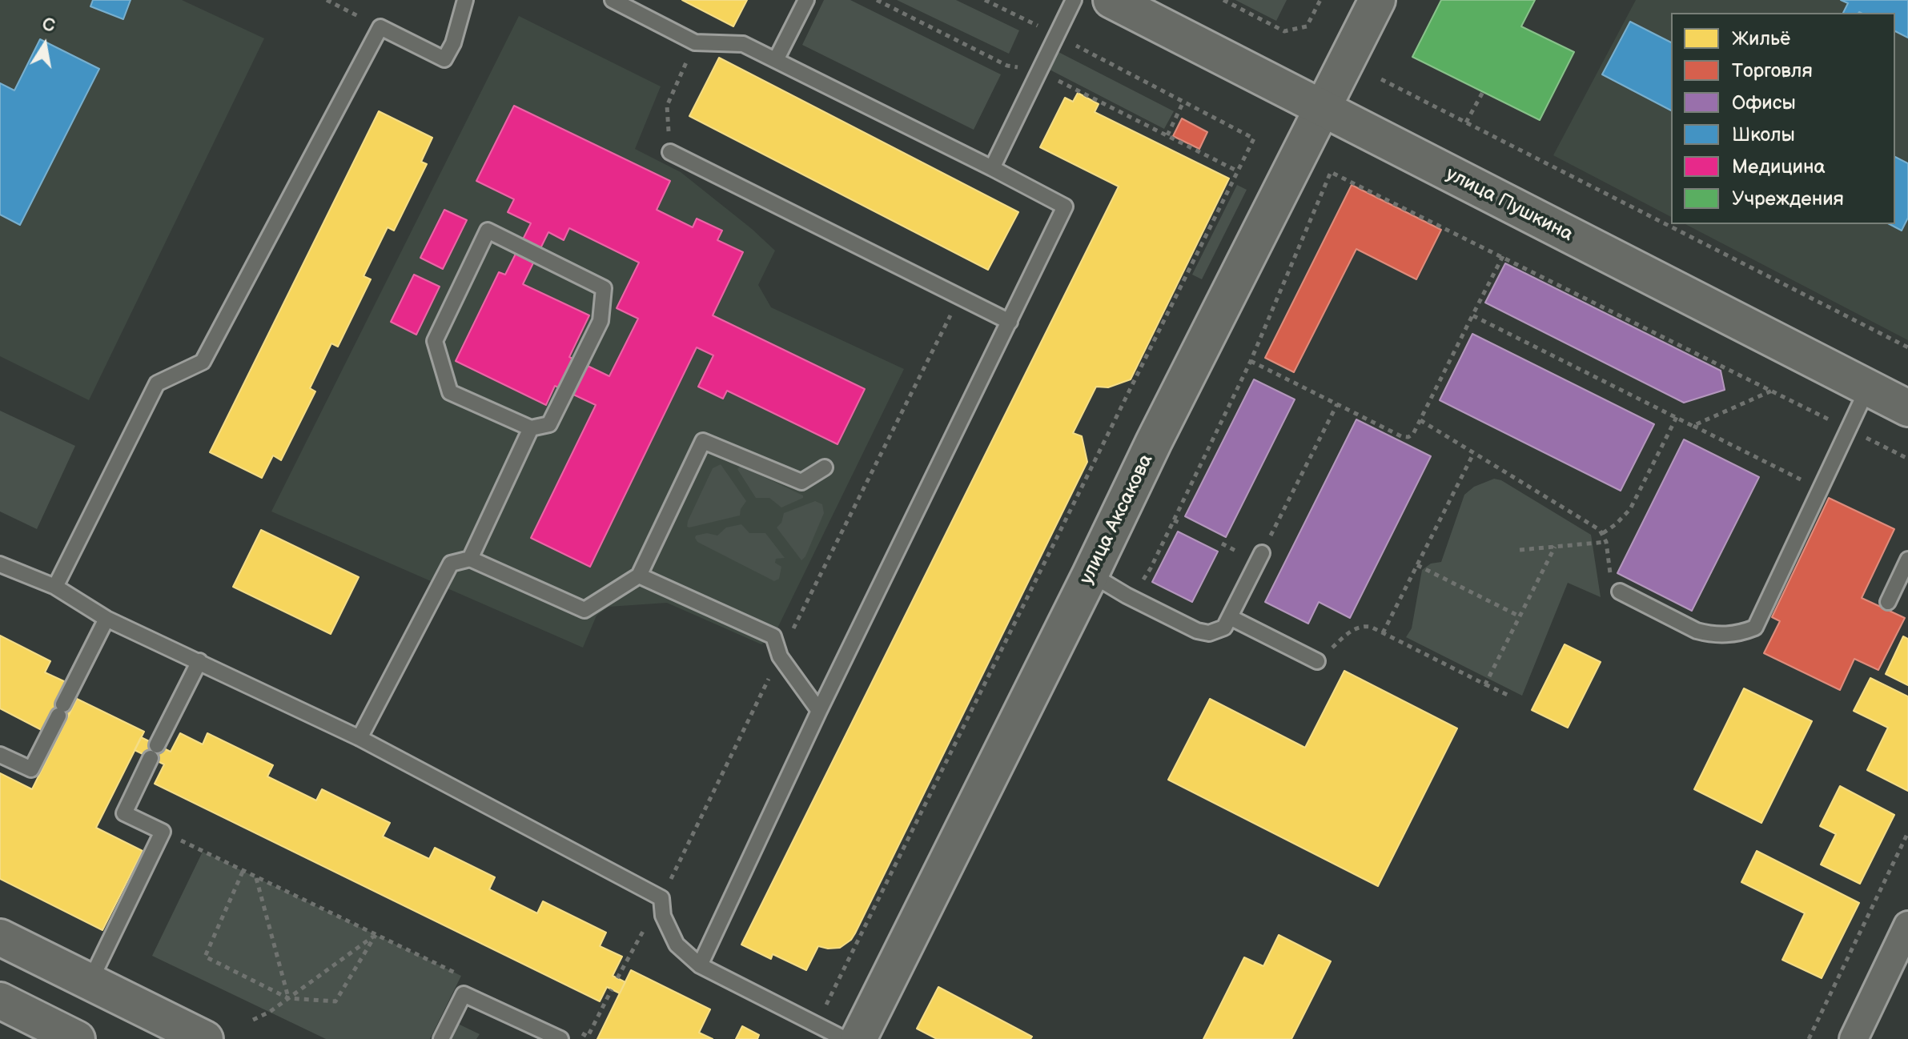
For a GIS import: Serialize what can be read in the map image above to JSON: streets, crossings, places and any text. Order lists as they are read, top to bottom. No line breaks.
{"streets":{"main road":["улица Пушкина","улица Аксакова"]},"crossings":[["улица Пушкина","улица Аксакова"]],"legend":["Жильё","Торговля","Офисы","Школы","Медицина","Учреждения"],"north":"top"}
